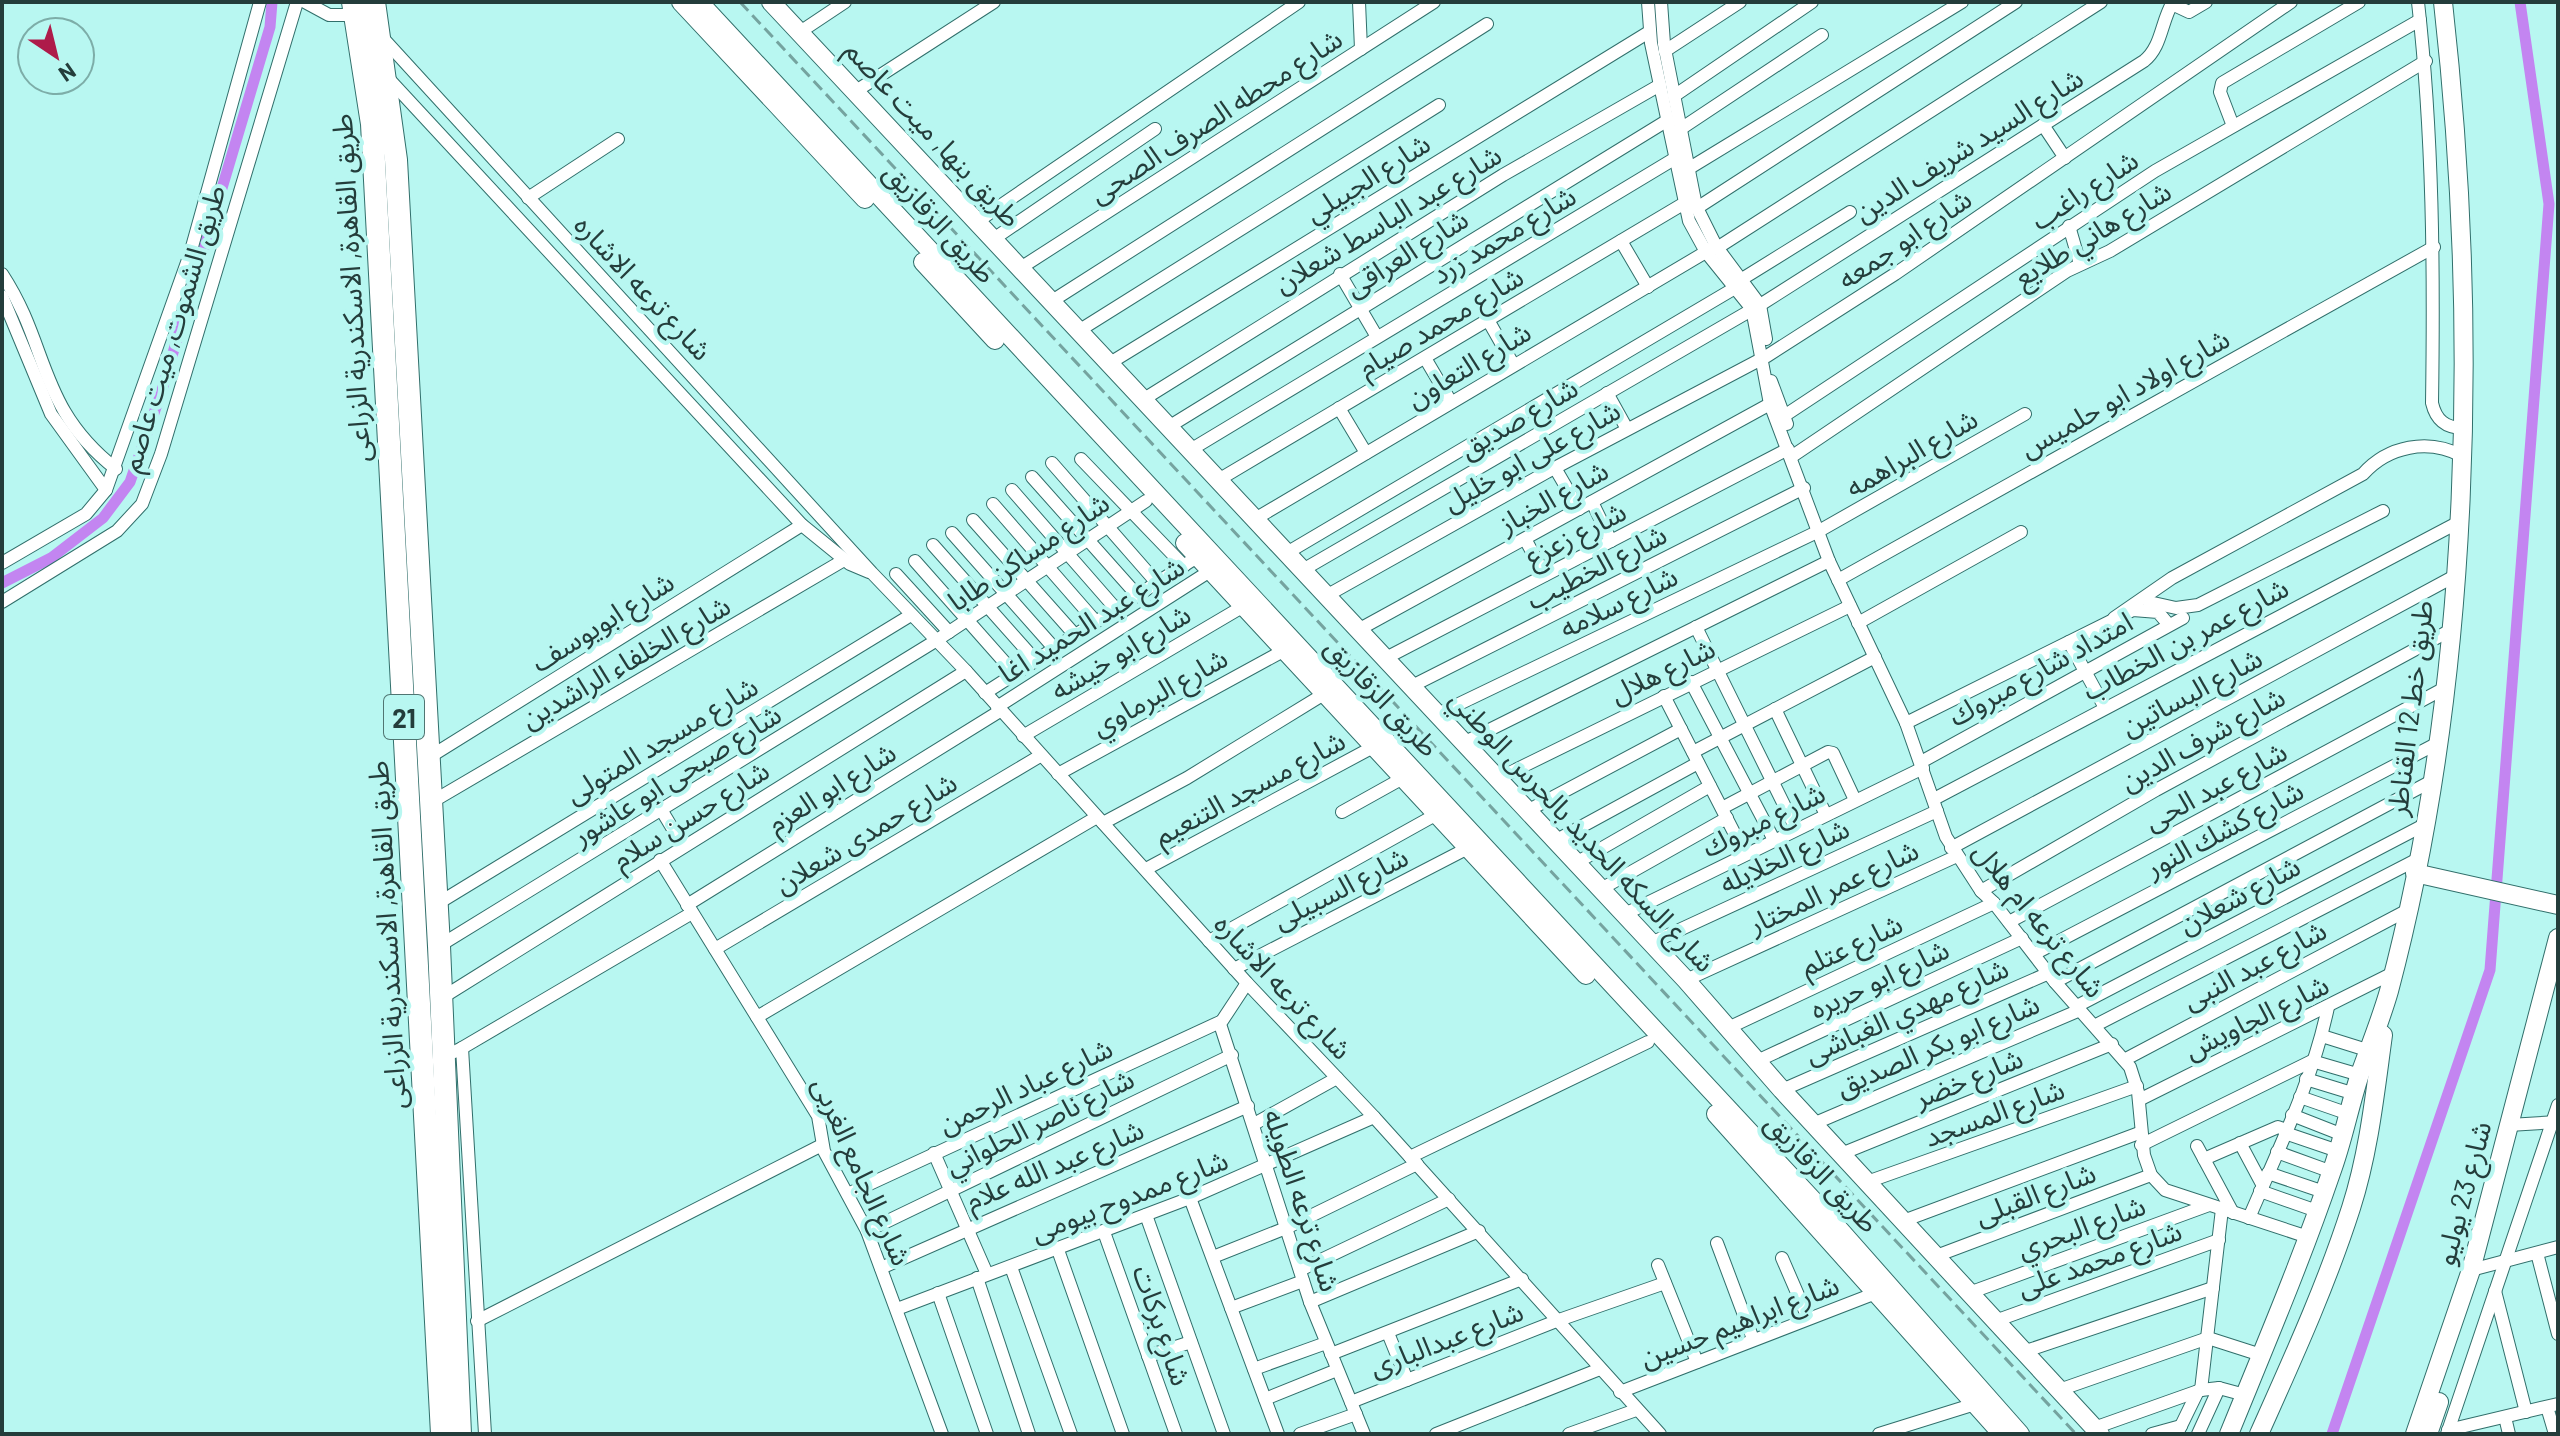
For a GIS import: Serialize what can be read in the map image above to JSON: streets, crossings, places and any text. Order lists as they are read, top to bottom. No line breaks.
{"streets":{"highway":["طريق القاهرة, الاسكندرية الزراعى","21"],"main road":["طريق بنها, ميت عاصم","طريق الزقازيق","طريق خط 12 القناطر","شارع السكه الحديد بالحرس الوطني","شارع 23 يوليو"],"street":["شارع محطه الصرف الصحى","شارع السيد شريف الدين","شارع الجبيلي","شارع راغب","شارع عبد الباسط شعلان","شارع هاني طلايع","شارع محمد زرد","شارع ابو جمعه","شارع العراقى","شارع ترعه الاشاره","شارع محمد صيام","طريق الشموت, ميت عاصم","شارع التعاون","شارع اولاد ابو حلميس","شارع صديق","شارع البراهمه","شارع على ابو خليل","شارع الخباز","شارع زعزع","شارع مساكن طابا","شارع الخطيب","شارع سلامه","شارع عبد الحميد اغا","شارع ابويوسف","شارع عمر بن الخطاب","شارع ابو خيشه","شارع الخلفاء الراشدين","امتداد شارع مبروك","شارع هلال","شارع البرماوي","شارع البساتين","شارع شرف الدين","شارع مسجد المتولى","شارع صبحى ابو عاشور","شارع عبد الحى","شارع ابو العزم","شارع مسجد التنعيم","شارع حسن سلام","شارع مبروك","شارع كشك النور","شارع حمدى شعلان","شارع الخلايله","شارع عمر المختار","شارع السبيلى","شارع شعلان","شارع ترعه ام هلال","شارع عتلم","شارع عبد النبى","شارع ابو حريره","شارع مهدي الغباشى","شارع الجاويش","شارع ابو بكر الصديق","شارع خضر","شارع عباد الرحمن","شارع المسجد","شارع ناصر الحلواني","شارع عبد الله علام","شارع الجامع الغربى","شارع القبلى","شارع ممدوح بيومى","شارع ترعه الطويله","شارع البحري","شارع محمد على","شارع ابراهيم حسين","شارع بركات","شارع عبدالبارى"]},"crossings":[["شارع محطه الصرف الصحى","طريق بنها, ميت عاصم"],["شارع محطه الصرف الصحى","شارع السكه الحديد بالحرس الوطني"],["طريق بنها, ميت عاصم","شارع السكه الحديد بالحرس الوطني"],["شارع السيد شريف الدين","شارع صديق"],["شارع السيد شريف الدين","شارع ترعه ام هلال"],["شارع الجبيلي","شارع السكه الحديد بالحرس الوطني"],["شارع الجبيلي","شارع ترعه ام هلال"],["شارع راغب","شارع ترعه ام هلال"],["شارع عبد الباسط شعلان","شارع السكه الحديد بالحرس الوطني"],["شارع عبد الباسط شعلان","شارع ترعه ام هلال"],["طريق الزقازيق","شارع مساكن طابا"],["طريق الزقازيق","شارع عبد الحميد اغا"],["طريق الزقازيق","شارع ابو خيشه"],["طريق الزقازيق","شارع البرماوي"],["طريق الزقازيق","شارع مسجد التنعيم"],["طريق الزقازيق","شارع السبيلى"],["طريق الزقازيق","شارع ابراهيم حسين"],["شارع هاني طلايع","شارع زعزع"],["شارع هاني طلايع","شارع ترعه ام هلال"],["شارع محمد زرد","شارع السكه الحديد بالحرس الوطني"],["شارع محمد زرد","شارع ترعه ام هلال"],["شارع ابو جمعه","شارع على ابو خليل"],["شارع ابو جمعه","شارع ترعه ام هلال"],["شارع العراقى","شارع السكه الحديد بالحرس الوطني"],["شارع العراقى","شارع ترعه ام هلال"],["شارع ترعه الاشاره","طريق القاهرة, الاسكندرية الزراعى"],["شارع ترعه الاشاره","شارع مساكن طابا"],["شارع ترعه الاشاره","شارع عبد الحميد اغا"],["شارع ترعه الاشاره","شارع ابويوسف"],["شارع ترعه الاشاره","شارع ابو خيشه"],["شارع ترعه الاشاره","شارع الخلفاء الراشدين"],["شارع ترعه الاشاره","شارع البرماوي"],["شارع ترعه الاشاره","شارع مسجد المتولى"],["شارع ترعه الاشاره","شارع صبحى ابو عاشور"],["شارع ترعه الاشاره","شارع ابو العزم"],["شارع ترعه الاشاره","شارع مسجد التنعيم"],["شارع ترعه الاشاره","شارع حسن سلام"],["شارع ترعه الاشاره","شارع حمدى شعلان"],["شارع ترعه الاشاره","شارع السبيلى"],["شارع ترعه الاشاره","شارع ممدوح بيومى"],["شارع ترعه الاشاره","شارع ابراهيم حسين"],["شارع ترعه الاشاره","شارع عبدالبارى"],["طريق القاهرة, الاسكندرية الزراعى","شارع ابويوسف"],["طريق القاهرة, الاسكندرية الزراعى","شارع الخلفاء الراشدين"],["طريق القاهرة, الاسكندرية الزراعى","شارع مسجد المتولى"],["طريق القاهرة, الاسكندرية الزراعى","شارع صبحى ابو عاشور"],["طريق القاهرة, الاسكندرية الزراعى","شارع ابو العزم"],["طريق القاهرة, الاسكندرية الزراعى","شارع حسن سلام"],["شارع محمد صيام","شارع السكه الحديد بالحرس الوطني"],["شارع محمد صيام","شارع ترعه ام هلال"],["شارع التعاون","شارع السكه الحديد بالحرس الوطني"],["شارع التعاون","شارع ترعه ام هلال"],["شارع اولاد ابو حلميس","شارع ترعه ام هلال"],["شارع صديق","شارع السكه الحديد بالحرس الوطني"],["شارع صديق","شارع ترعه ام هلال"],["شارع البراهمه","شارع سلامه"],["شارع البراهمه","شارع ترعه ام هلال"],["شارع على ابو خليل","شارع السكه الحديد بالحرس الوطني"],["شارع على ابو خليل","شارع ترعه ام هلال"],["شارع الخباز","شارع السكه الحديد بالحرس الوطني"],["شارع الخباز","شارع ترعه ام هلال"],["شارع زعزع","شارع السكه الحديد بالحرس الوطني"],["شارع زعزع","شارع ترعه ام هلال"],["شارع مساكن طابا","شارع صبحى ابو عاشور"],["شارع الخطيب","شارع السكه الحديد بالحرس الوطني"],["شارع الخطيب","شارع ترعه ام هلال"],["شارع سلامه","شارع السكه الحديد بالحرس الوطني"],["شارع سلامه","شارع ترعه ام هلال"],["شارع عبد الحميد اغا","شارع ابو العزم"],["شارع عمر بن الخطاب","طريق خط 12 القناطر"],["شارع عمر بن الخطاب","شارع الخلايله"],["شارع عمر بن الخطاب","شارع ترعه ام هلال"],["امتداد شارع مبروك","شارع مبروك"],["امتداد شارع مبروك","شارع ترعه ام هلال"],["شارع هلال","شارع السكه الحديد بالحرس الوطني"],["شارع هلال","شارع ترعه ام هلال"],["شارع البساتين","طريق خط 12 القناطر"],["شارع البساتين","شارع عمر المختار"],["شارع البساتين","شارع ترعه ام هلال"],["طريق خط 12 القناطر","شارع شرف الدين"],["طريق خط 12 القناطر","شارع عبد الحى"],["طريق خط 12 القناطر","شارع كشك النور"],["طريق خط 12 القناطر","شارع شعلان"],["طريق خط 12 القناطر","شارع عبد النبى"],["طريق خط 12 القناطر","شارع مهدي الغباشى"],["طريق خط 12 القناطر","شارع الجاويش"],["شارع شرف الدين","شارع ترعه ام هلال"],["شارع عبد الحى","شارع ترعه ام هلال"],["شارع ابو العزم","شارع الجامع الغربى"],["شارع حسن سلام","شارع الجامع الغربى"],["شارع مبروك","شارع السكه الحديد بالحرس الوطني"],["شارع مبروك","شارع ترعه ام هلال"],["شارع كشك النور","شارع ترعه ام هلال"],["شارع السكه الحديد بالحرس الوطني","شارع الخلايله"],["شارع السكه الحديد بالحرس الوطني","شارع عمر المختار"],["شارع السكه الحديد بالحرس الوطني","شارع عتلم"],["شارع السكه الحديد بالحرس الوطني","شارع ابو حريره"],["شارع السكه الحديد بالحرس الوطني","شارع مهدي الغباشى"],["شارع السكه الحديد بالحرس الوطني","شارع ابو بكر الصديق"],["شارع السكه الحديد بالحرس الوطني","شارع خضر"],["شارع السكه الحديد بالحرس الوطني","شارع المسجد"],["شارع السكه الحديد بالحرس الوطني","شارع القبلى"],["شارع السكه الحديد بالحرس الوطني","شارع البحري"],["شارع السكه الحديد بالحرس الوطني","شارع محمد على"],["شارع حمدى شعلان","شارع الجامع الغربى"],["شارع الخلايله","شارع ترعه ام هلال"],["شارع عمر المختار","شارع ترعه ام هلال"],["شارع شعلان","شارع ترعه ام هلال"],["شارع شعلان","شارع ابو بكر الصديق"],["شارع ترعه ام هلال","شارع عتلم"],["شارع ترعه ام هلال","شارع عبد النبى"],["شارع ترعه ام هلال","شارع ابو حريره"],["شارع ترعه ام هلال","شارع مهدي الغباشى"],["شارع ترعه ام هلال","شارع الجاويش"],["شارع ترعه ام هلال","شارع ابو بكر الصديق"],["شارع ترعه ام هلال","شارع خضر"],["شارع ترعه ام هلال","شارع المسجد"],["شارع ترعه ام هلال","شارع القبلى"],["شارع الجاويش","شارع المسجد"],["شارع عباد الرحمن","شارع الجامع الغربى"],["شارع عباد الرحمن","شارع ترعه الطويله"],["شارع ناصر الحلواني","شارع الجامع الغربى"],["شارع ناصر الحلواني","شارع ترعه الطويله"],["شارع عبد الله علام","شارع الجامع الغربى"],["شارع عبد الله علام","شارع ترعه الطويله"],["شارع الجامع الغربى","شارع ممدوح بيومى"],["شارع ممدوح بيومى","شارع ترعه الطويله"],["شارع ممدوح بيومى","شارع بركات"],["شارع ترعه الطويله","شارع عبدالبارى"]],"north":"bottom right"}
